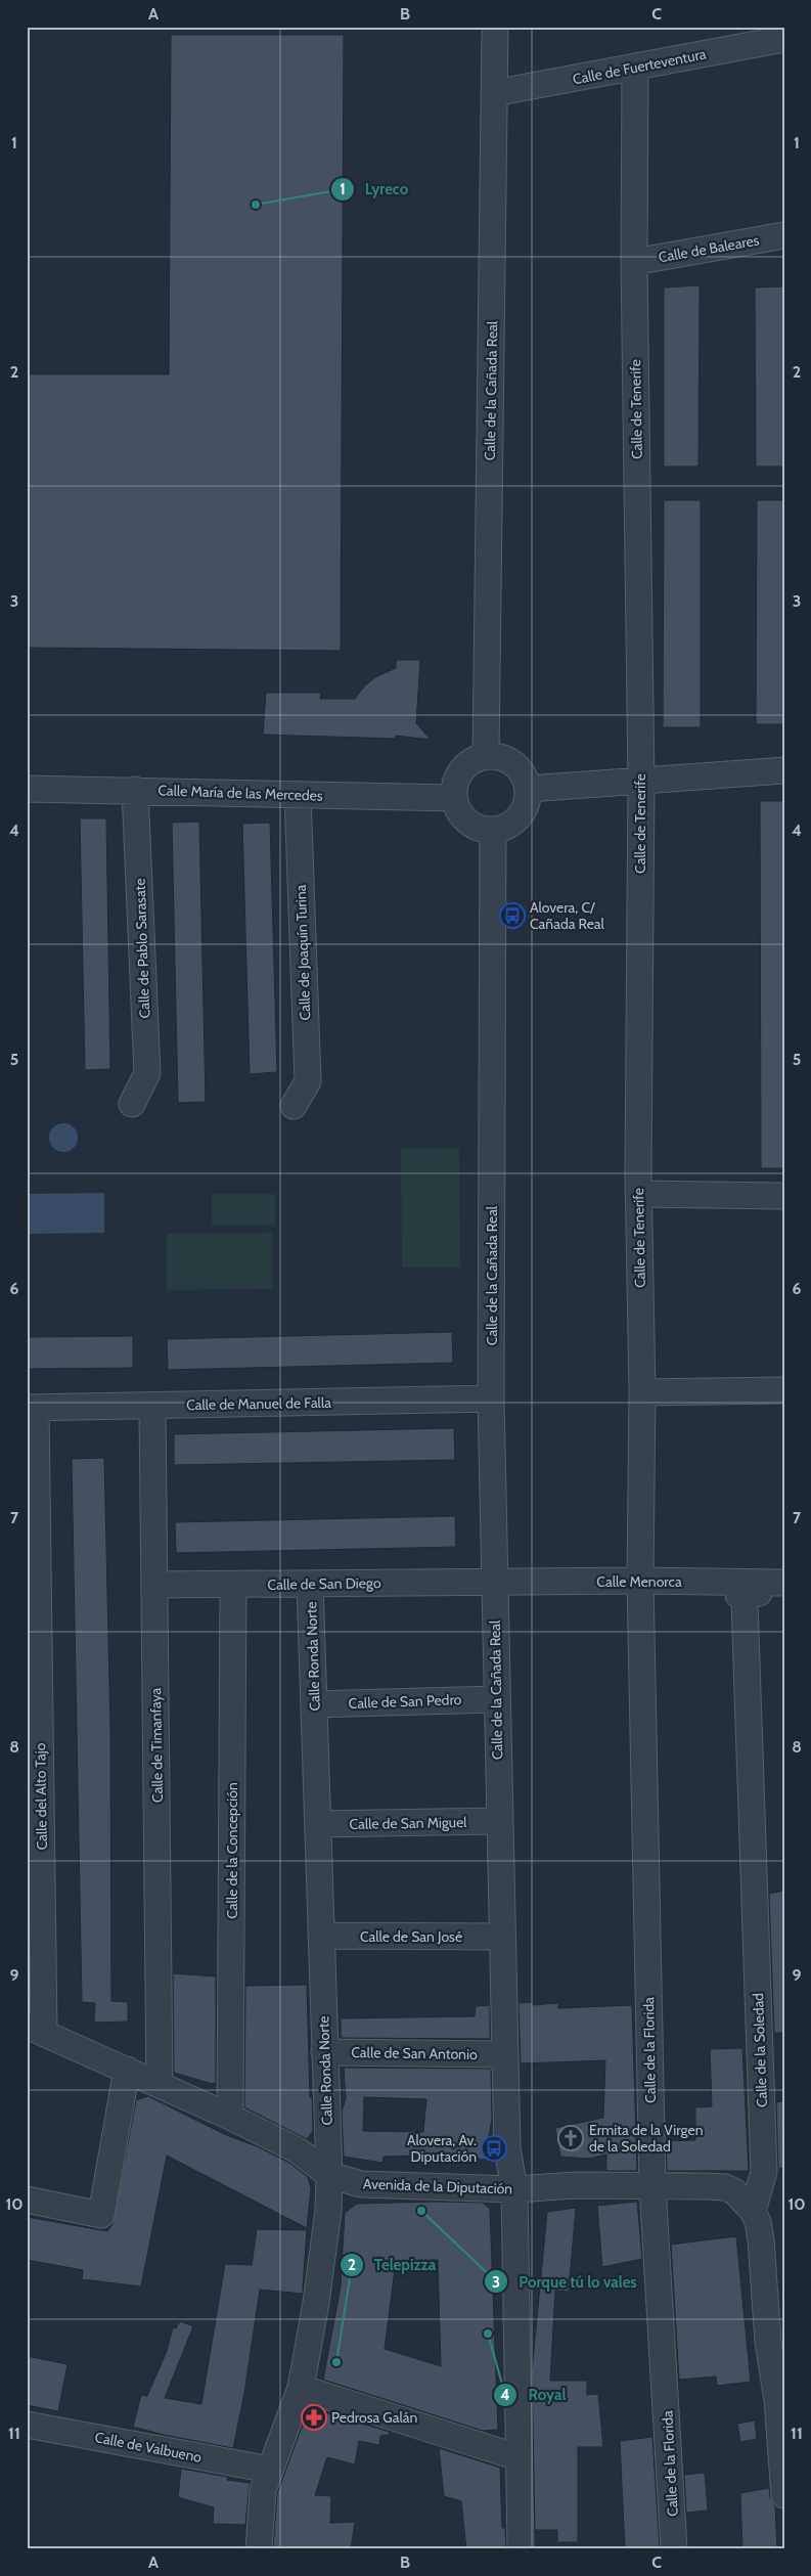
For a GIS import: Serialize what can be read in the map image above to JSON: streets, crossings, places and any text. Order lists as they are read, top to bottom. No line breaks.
{"streets":{"street":["Calle de Fuerteventura","Calle de Baleares","Calle de la Cañada Real","Calle de Tenerife","Calle María de las Mercedes","Calle de Pablo Sarasate","Calle de Joaquín Turina","Calle de Manuel de Falla","Calle Menorca","Calle de San Diego","Calle Ronda Norte","Calle de San Pedro","Calle de Timanfaya","Calle del Alto Tajo","Calle de San Miguel","Calle de la Concepción","Calle de San José","Calle de la Florida","Calle de la Soledad","Calle de San Antonio","Avenida de la Diputación","Calle de Valbueno"]},"crossings":[["Calle de Fuerteventura","Calle de la Cañada Real"],["Calle de Fuerteventura","Calle de Tenerife"],["Calle de Baleares","Calle de Tenerife"],["Calle de la Cañada Real","Calle María de las Mercedes"],["Calle de la Cañada Real","Calle de Manuel de Falla"],["Calle de la Cañada Real","Calle Menorca"],["Calle de la Cañada Real","Calle de San Diego"],["Calle de la Cañada Real","Calle de San Pedro"],["Calle de la Cañada Real","Calle de San Miguel"],["Calle de la Cañada Real","Calle de San José"],["Calle de la Cañada Real","Calle de San Antonio"],["Calle de la Cañada Real","Avenida de la Diputación"],["Calle de Tenerife","Calle Menorca"],["Calle de Tenerife","Calle de la Florida"],["Calle María de las Mercedes","Calle de Pablo Sarasate"],["Calle María de las Mercedes","Calle de Joaquín Turina"],["Calle de Manuel de Falla","Calle de Timanfaya"],["Calle de Manuel de Falla","Calle del Alto Tajo"],["Calle Menorca","Calle de San Diego"],["Calle Menorca","Calle de la Florida"],["Calle Menorca","Calle de la Soledad"],["Calle de San Diego","Calle Ronda Norte"],["Calle de San Diego","Calle de Timanfaya"],["Calle de San Diego","Calle de la Concepción"],["Calle Ronda Norte","Calle de San Pedro"],["Calle Ronda Norte","Calle de San Miguel"],["Calle Ronda Norte","Calle de San José"],["Calle Ronda Norte","Calle de San Antonio"],["Calle Ronda Norte","Avenida de la Diputación"],["Calle Ronda Norte","Calle de Valbueno"],["Calle de Timanfaya","Avenida de la Diputación"],["Calle del Alto Tajo","Avenida de la Diputación"],["Calle de la Concepción","Avenida de la Diputación"],["Calle de la Florida","Avenida de la Diputación"],["Calle de la Soledad","Avenida de la Diputación"]],"places":{"other":["Lyreco","Porque tú lo vales","Royal","Telepizza"],"bus stop":["Alovera, C/ Cañada Real","Alovera, Av. Diputación"],"church":["Ermita de la Virgen de la Soledad"],"pharmacy":["Pedrosa Galán"]},"grid":{"columns":["A","B","C"],"rows":["1","2","3","4","5","6","7","8","9","10","11"]}}
